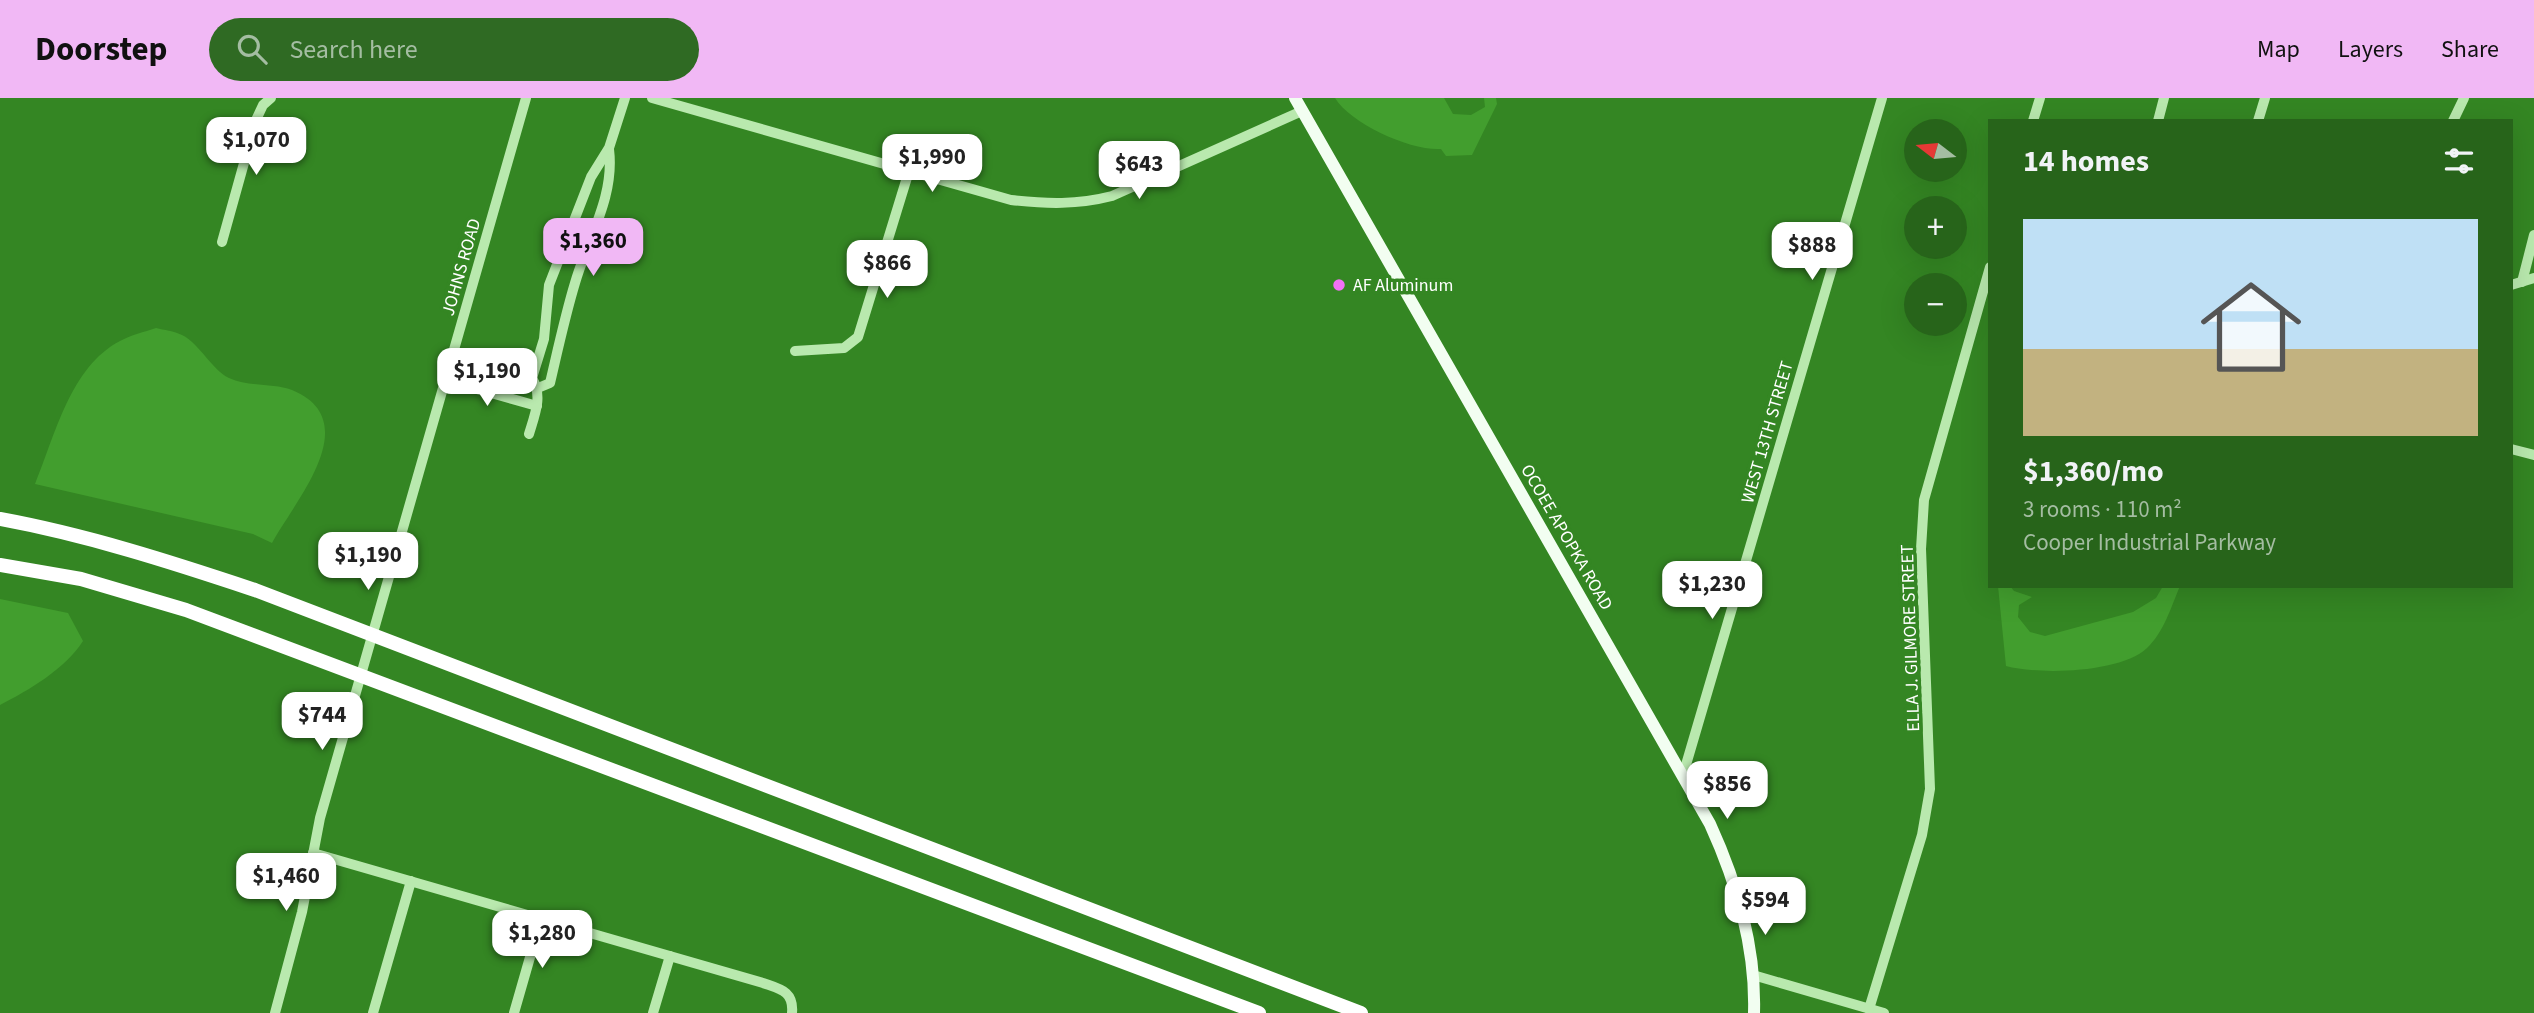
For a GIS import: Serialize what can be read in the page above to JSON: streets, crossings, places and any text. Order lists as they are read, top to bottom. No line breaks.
{"streets":{"main road":["OCOEE APOPKA ROAD"],"street":["JOHNS ROAD","WEST 13TH STREET","ELLA J. GILMORE STREET"]},"crossings":[["WEST 13TH STREET","OCOEE APOPKA ROAD"]],"places":["AF Aluminum"],"north":"left","page":{"header":"Doorstep","search":"Search here","nav":["Map","Layers","Share"],"price":["$1,070","$1,990","$643","$1,360","$888","$866","$1,190","$1,190","$1,230","$744","$856","$1,460","$594","$1,280"],"map_buttons":["+","−"],"heading":"14 homes","list":[{"name":"$1,360/mo","note":"3 rooms · 110 m² · Cooper Industrial Parkway"}]}}
